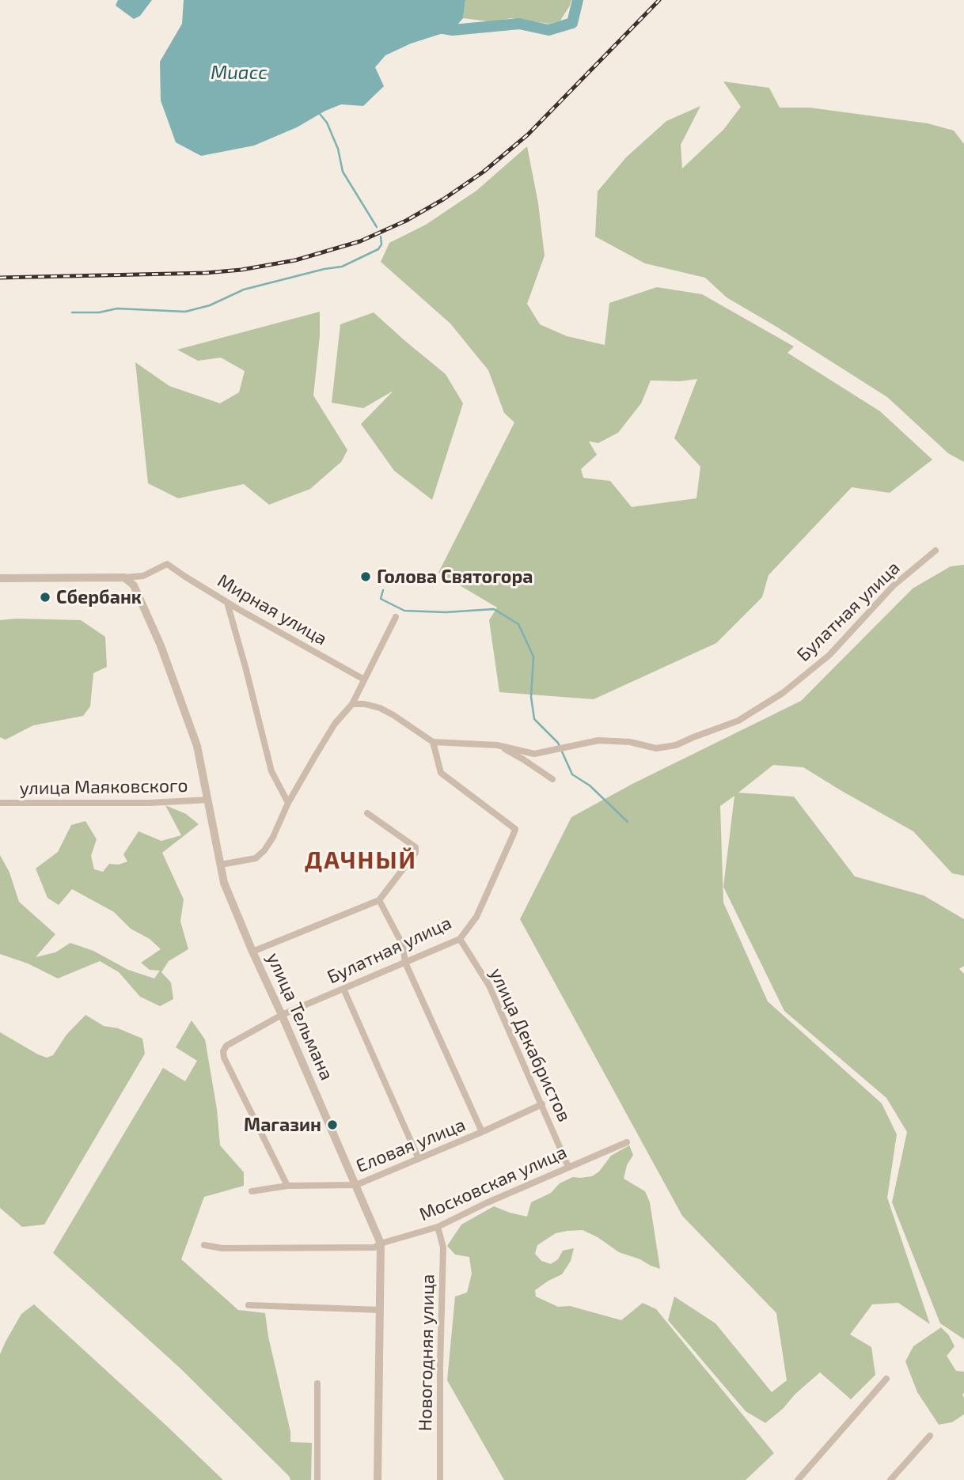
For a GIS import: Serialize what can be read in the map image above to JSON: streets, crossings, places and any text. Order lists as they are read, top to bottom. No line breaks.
{"streets":{"street":["Мирная улица","Булатная улица","улица Маяковского","улица Тельмана","улица Декабристов","Еловая улица","Московская улица","Новогодняя улица"]},"crossings":[["Мирная улица","улица Тельмана"],["Булатная улица","улица Тельмана"],["Булатная улица","улица Декабристов"],["Булатная улица","Еловая улица"],["улица Маяковского","улица Тельмана"],["улица Тельмана","Еловая улица"],["улица Тельмана","Московская улица"],["улица Декабристов","Еловая улица"],["улица Декабристов","Московская улица"],["Московская улица","Новогодняя улица"]],"districts":["ДАЧНЫЙ"],"water":["Миасс"],"places":["Голова Святогора","Сбербанк","Магазин"]}
